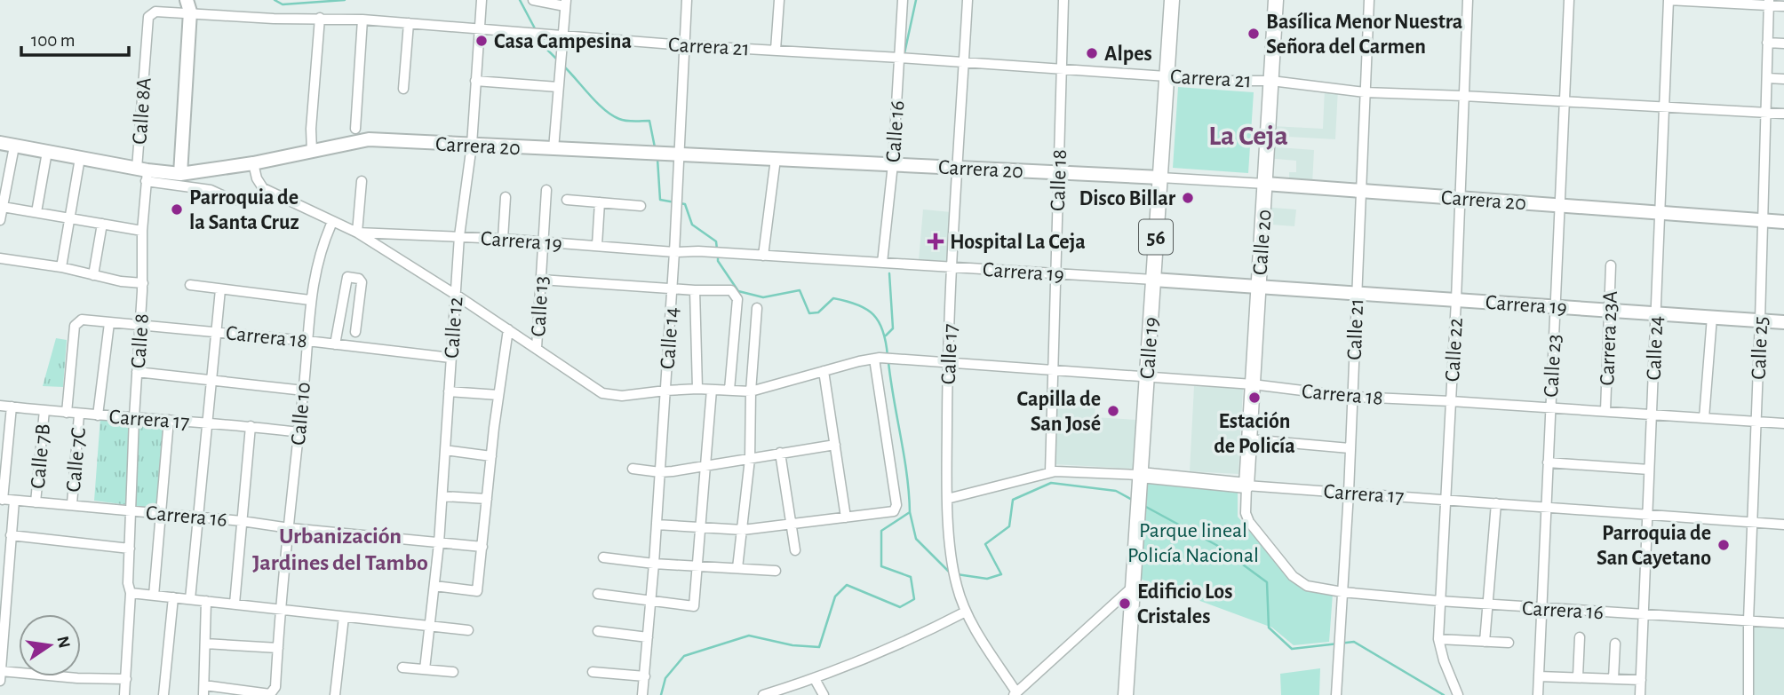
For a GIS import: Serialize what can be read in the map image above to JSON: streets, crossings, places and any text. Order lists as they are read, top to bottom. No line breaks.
{"streets":{"main road":["Carrera 20","56","Carrera 19","Calle 20","Calle 19","Carrera 17"],"street":["Carrera 21","Calle 8A","Calle 16","Calle 18","Calle 13","Calle 12","Calle 21","Carrera 18","Calle 14","Carrera 23A","Calle 8","Calle 24","Calle 25","Calle 22","Calle 17","Calle 23","Calle 10","Calle 7B","Calle 7C","Carrera 16"]},"crossings":[["Carrera 21","Calle 8A"],["Carrera 21","Calle 16"],["Carrera 21","Calle 18"],["Carrera 21","Calle 20"],["Carrera 21","Calle 12"],["Carrera 21","Calle 21"],["Carrera 21","Calle 14"],["Carrera 21","Calle 19"],["Carrera 21","Calle 24"],["Carrera 21","Calle 25"],["Carrera 21","Calle 22"],["Carrera 21","Calle 17"],["Carrera 21","Calle 23"],["Calle 8A","Carrera 20"],["Calle 8A","Calle 8"],["Calle 16","Carrera 20"],["Calle 16","Carrera 19"],["Carrera 20","Calle 18"],["Carrera 20","Carrera 19"],["Carrera 20","Calle 20"],["Carrera 20","Calle 12"],["Carrera 20","Calle 21"],["Carrera 20","Calle 14"],["Carrera 20","Calle 8"],["Carrera 20","Calle 19"],["Carrera 20","Calle 24"],["Carrera 20","Calle 25"],["Carrera 20","Calle 22"],["Carrera 20","Calle 17"],["Carrera 20","Calle 23"],["Calle 18","Carrera 19"],["Calle 18","Carrera 18"],["Calle 18","Carrera 17"],["Carrera 19","Calle 20"],["Carrera 19","Calle 13"],["Carrera 19","Calle 12"],["Carrera 19","Calle 21"],["Carrera 19","Calle 14"],["Carrera 19","Carrera 23A"],["Carrera 19","Calle 19"],["Carrera 19","Calle 24"],["Carrera 19","Calle 25"],["Carrera 19","Calle 22"],["Carrera 19","Calle 17"],["Carrera 19","Calle 23"],["Carrera 19","Calle 10"],["Calle 20","Carrera 18"],["Calle 20","Carrera 17"],["Calle 20","Carrera 16"],["Calle 12","Carrera 18"],["Calle 12","Carrera 16"],["Calle 21","Carrera 18"],["Calle 21","Carrera 17"],["Calle 21","Carrera 16"],["Carrera 18","Carrera 23A"],["Carrera 18","Calle 8"],["Carrera 18","Calle 19"],["Carrera 18","Calle 24"],["Carrera 18","Calle 25"],["Carrera 18","Calle 22"],["Carrera 18","Calle 17"],["Carrera 18","Calle 23"],["Carrera 18","Calle 10"],["Carrera 18","Carrera 17"],["Calle 8","Carrera 17"],["Calle 8","Carrera 16"],["Calle 19","Carrera 17"],["Calle 24","Carrera 17"],["Calle 24","Carrera 16"],["Calle 25","Carrera 17"],["Calle 25","Carrera 16"],["Calle 22","Carrera 17"],["Calle 22","Carrera 16"],["Calle 17","Carrera 17"],["Calle 23","Carrera 17"],["Calle 23","Carrera 16"],["Calle 10","Carrera 17"],["Calle 10","Carrera 16"],["Carrera 17","Calle 7B"],["Carrera 17","Calle 7C"],["Carrera 17","Carrera 16"],["Calle 7B","Carrera 16"],["Calle 7C","Carrera 16"]],"districts":["La Ceja","Urbanización Jardines del Tambo"],"parks":["Parque lineal Policía Nacional"],"places":{"other":["Basílica Menor Nuestra Señora del Carmen","Casa Campesina","Alpes","Disco Billar","Parroquia de la Santa Cruz","Estación de Policía","Capilla de San José","Parroquia de San Cayetano","Edificio Los Cristales"],"health":["Hospital La Ceja"]},"scale_bar":"100 m","north":"right"}
